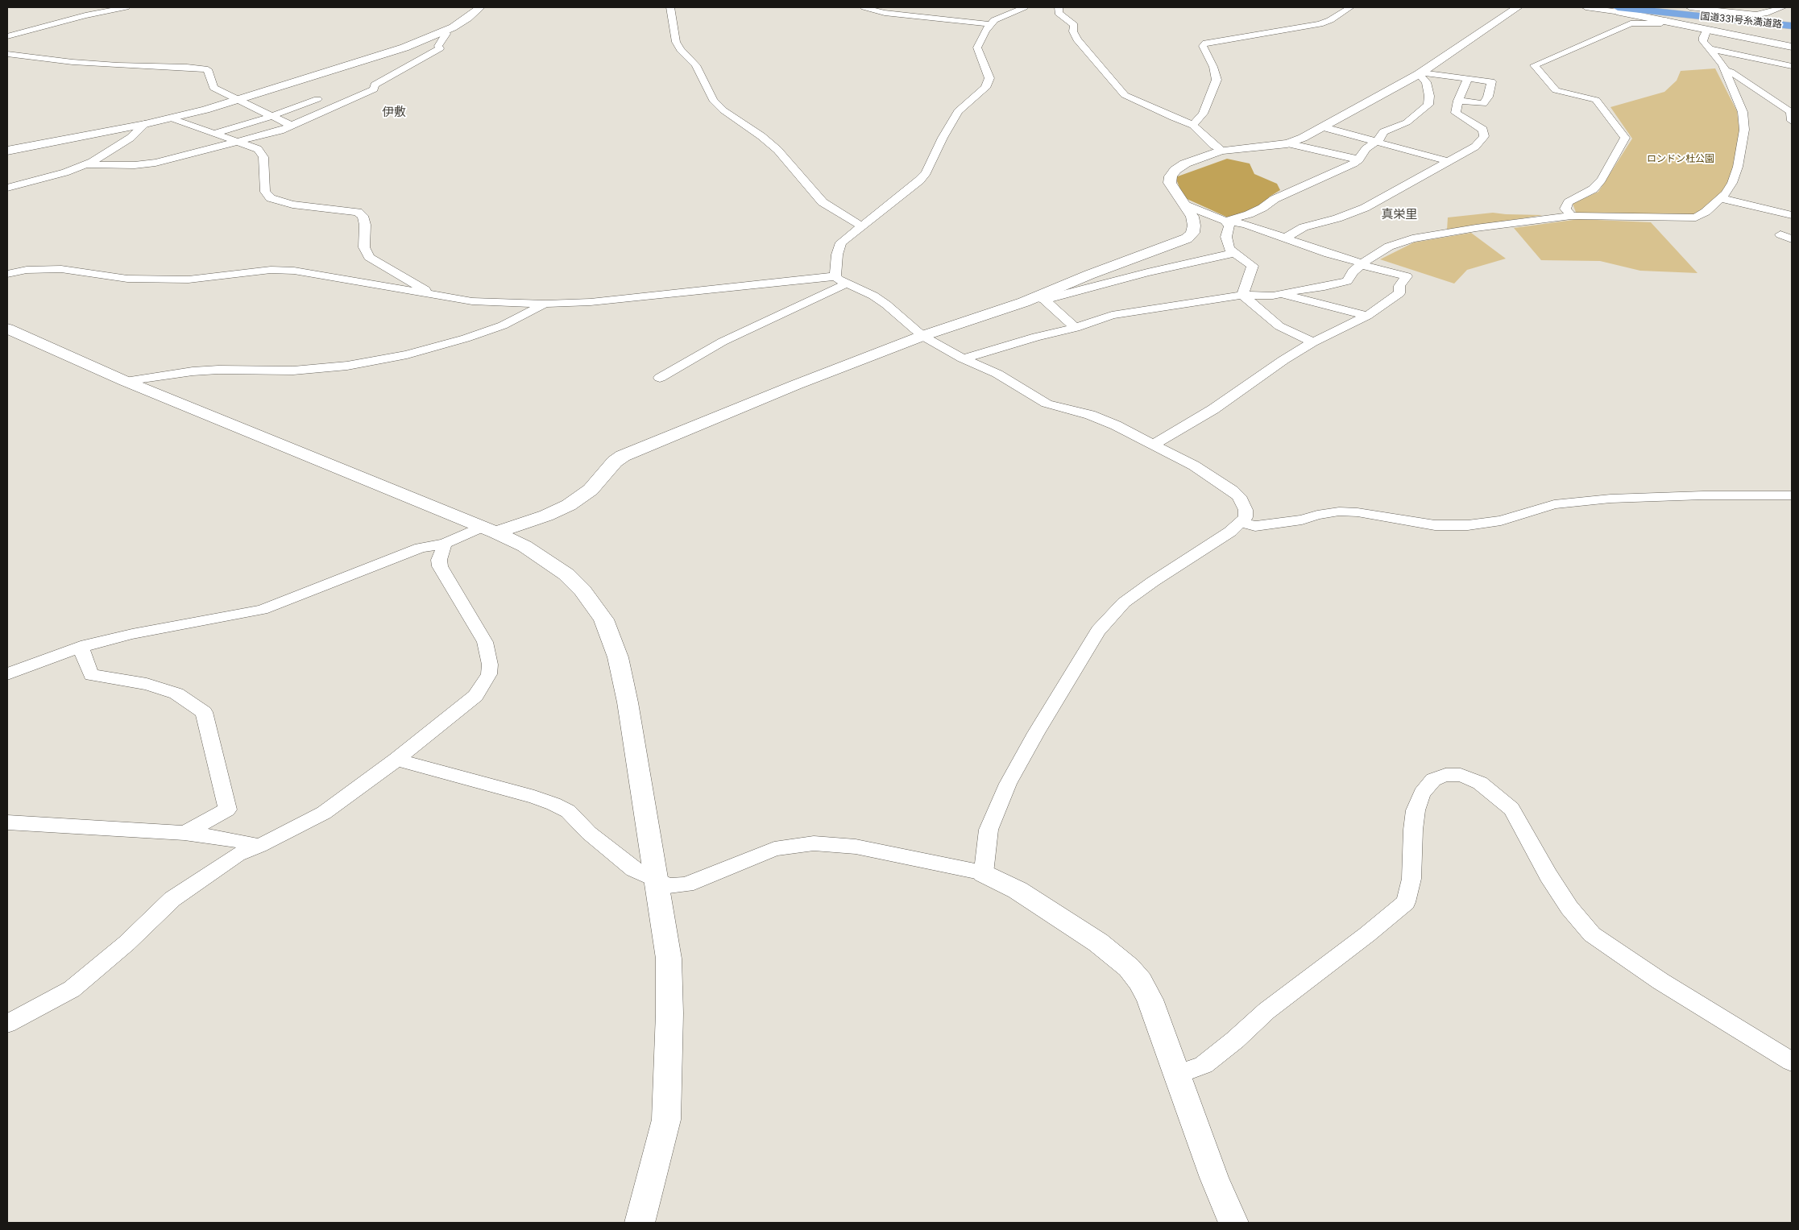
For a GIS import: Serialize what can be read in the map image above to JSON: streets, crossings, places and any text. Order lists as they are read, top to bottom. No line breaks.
{"streets":{"highway":["国道331号糸満道路"]},"districts":["伊敷","真栄里"],"parks":["ロンドン杜公園"]}
